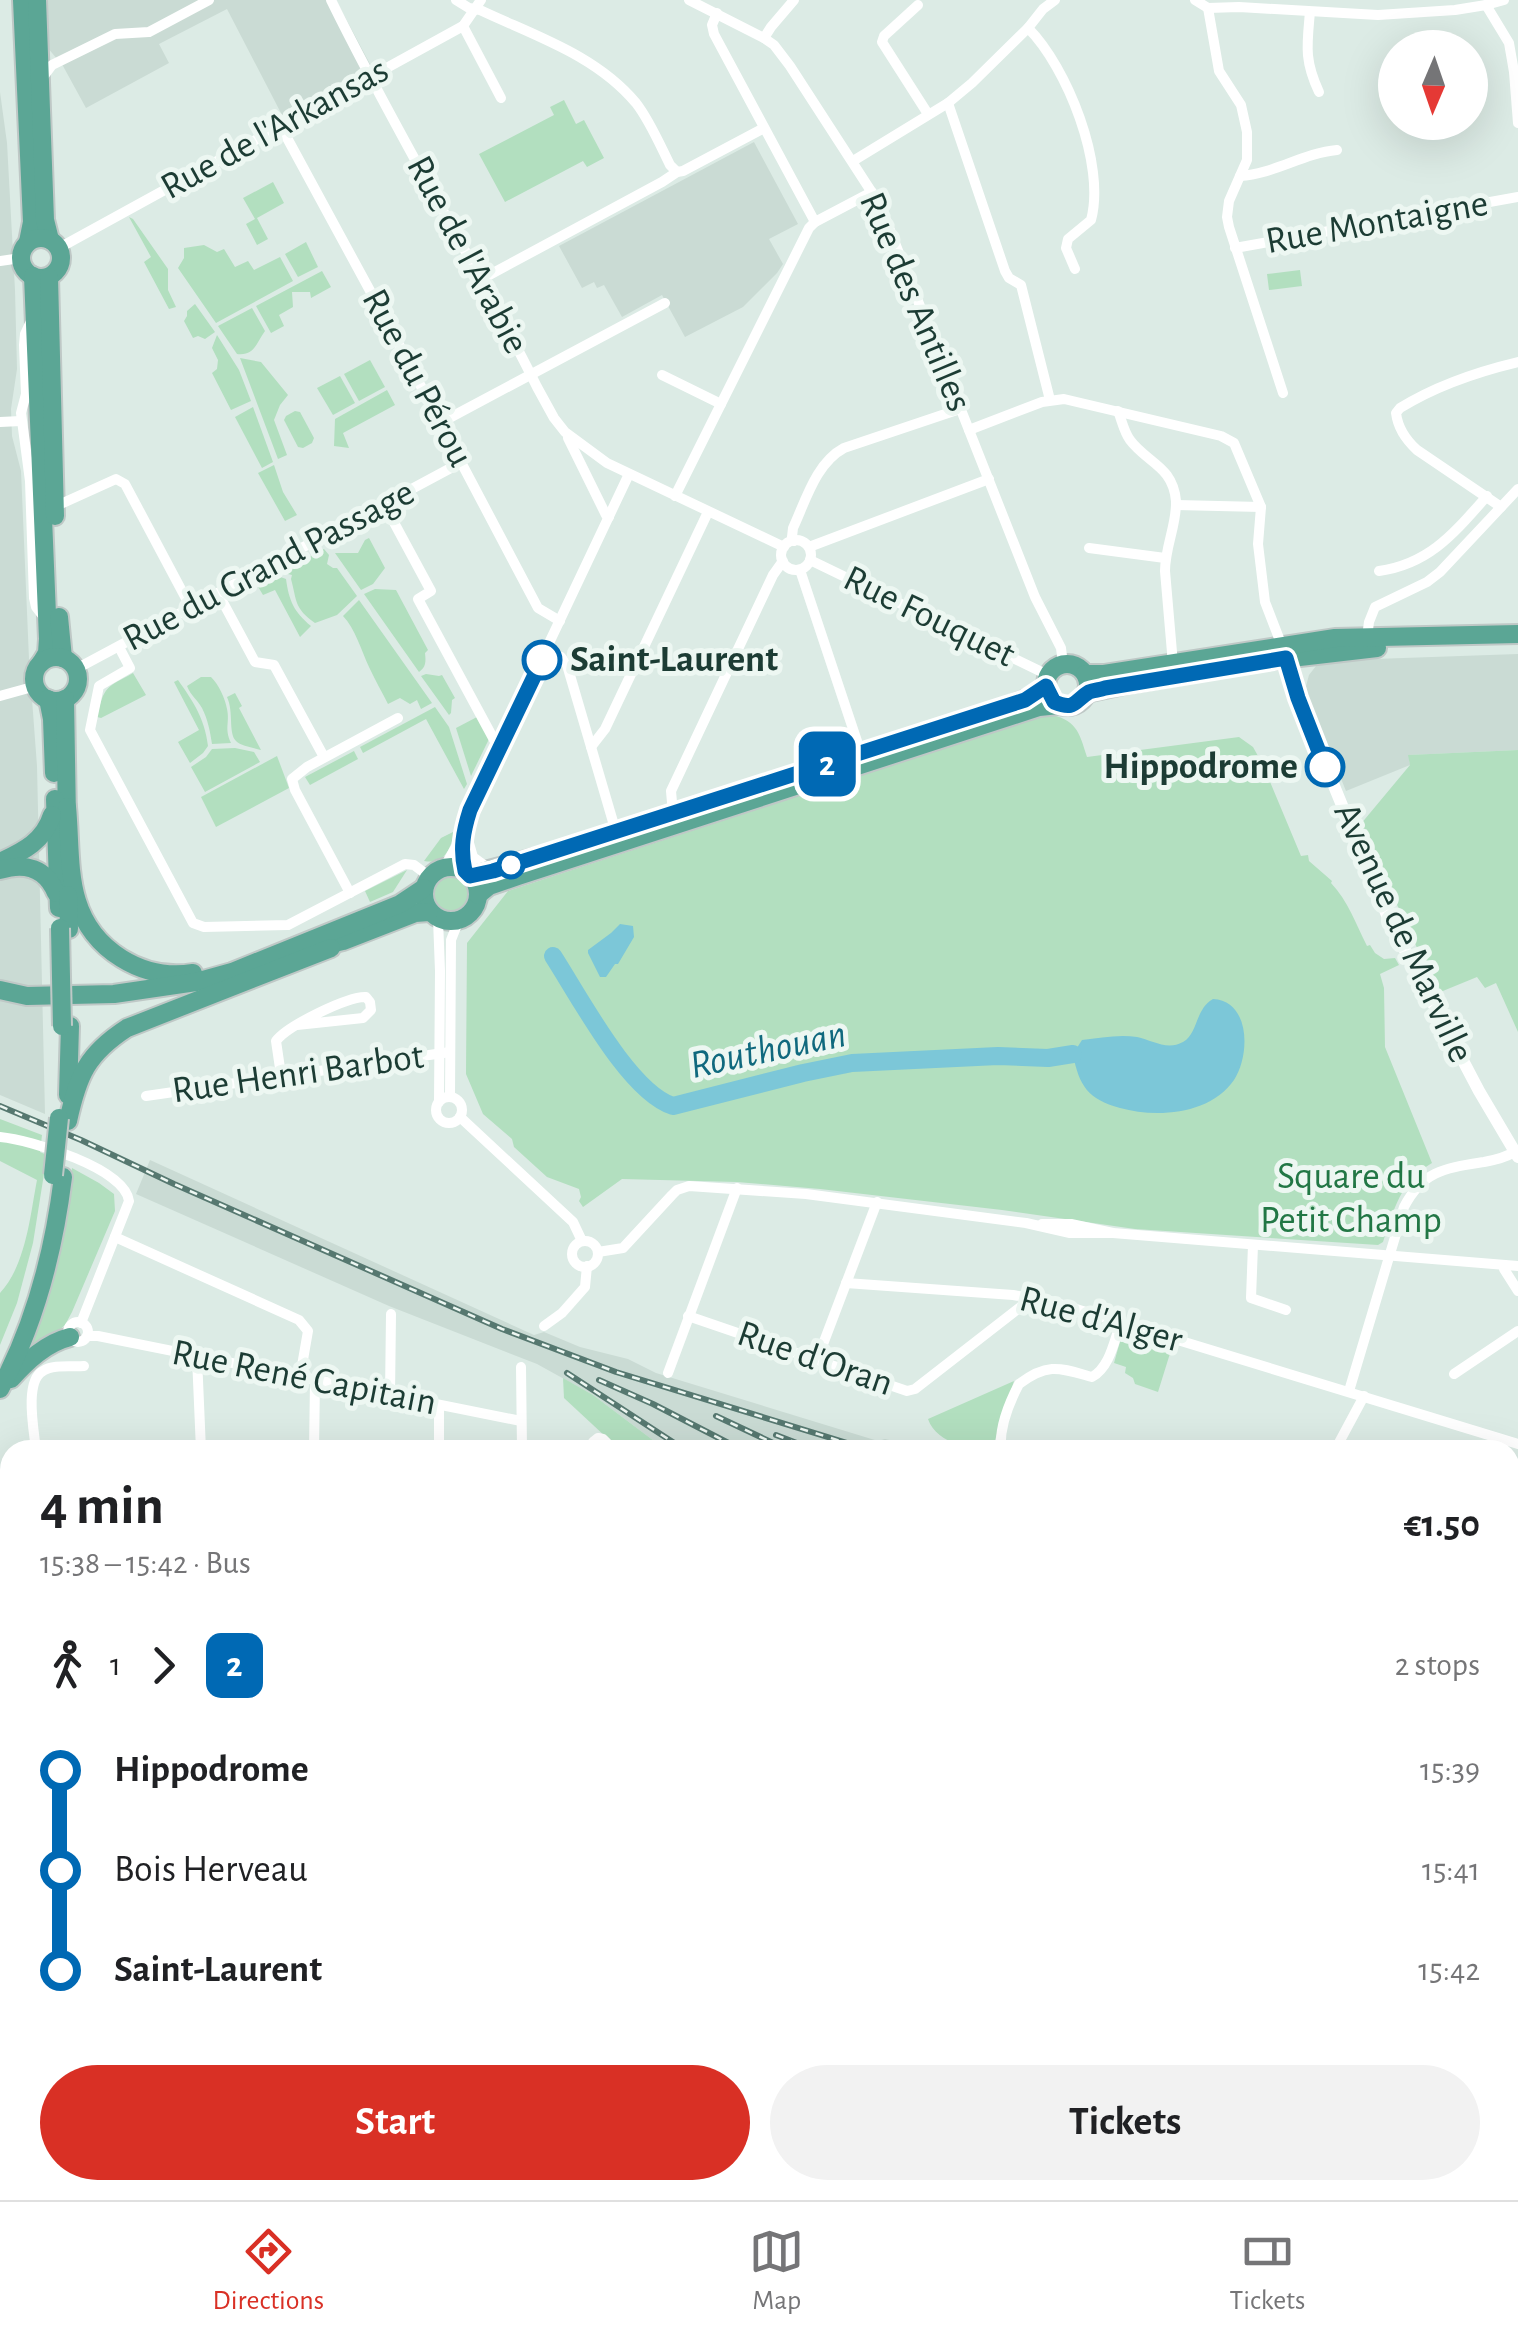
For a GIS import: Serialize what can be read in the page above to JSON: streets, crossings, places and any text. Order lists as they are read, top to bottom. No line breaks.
{"streets":{"street":["Rue de l'Arkansas","Rue Montaigne","Rue de l'Arabie","Rue des Antilles","Rue du Pérou","Rue du Grand Passage","Rue Fouquet","Avenue de Marville","Rue Henri Barbot","Rue d'Alger","Rue d'Oran","Rue René Capitain"]},"crossings":[["Rue de l'Arkansas","Rue de l'Arabie"],["Rue de l'Arkansas","Rue du Pérou"],["Rue de l'Arabie","Rue Fouquet"],["Rue des Antilles","Rue Fouquet"],["Rue du Pérou","Rue du Grand Passage"],["Rue d'Alger","Rue d'Oran"]],"water":["Routhouan"],"parks":["Square du Petit Champ"],"places":["Saint-Laurent","Hippodrome"],"lines":["bus line 2"],"north":"bottom","page":{"on_map":"2","heading":["4 min","15:38 – 15:42 · Bus","€1.50"],"legs":["1","2","2 stops"],"list":[{"name":"Hippodrome","value":"15:39"},{"name":"Bois Herveau","value":"15:41"},{"name":"Saint-Laurent","value":"15:42"}],"buttons":["Start","Tickets"],"tabs":["Directions","Map","Tickets"]}}
